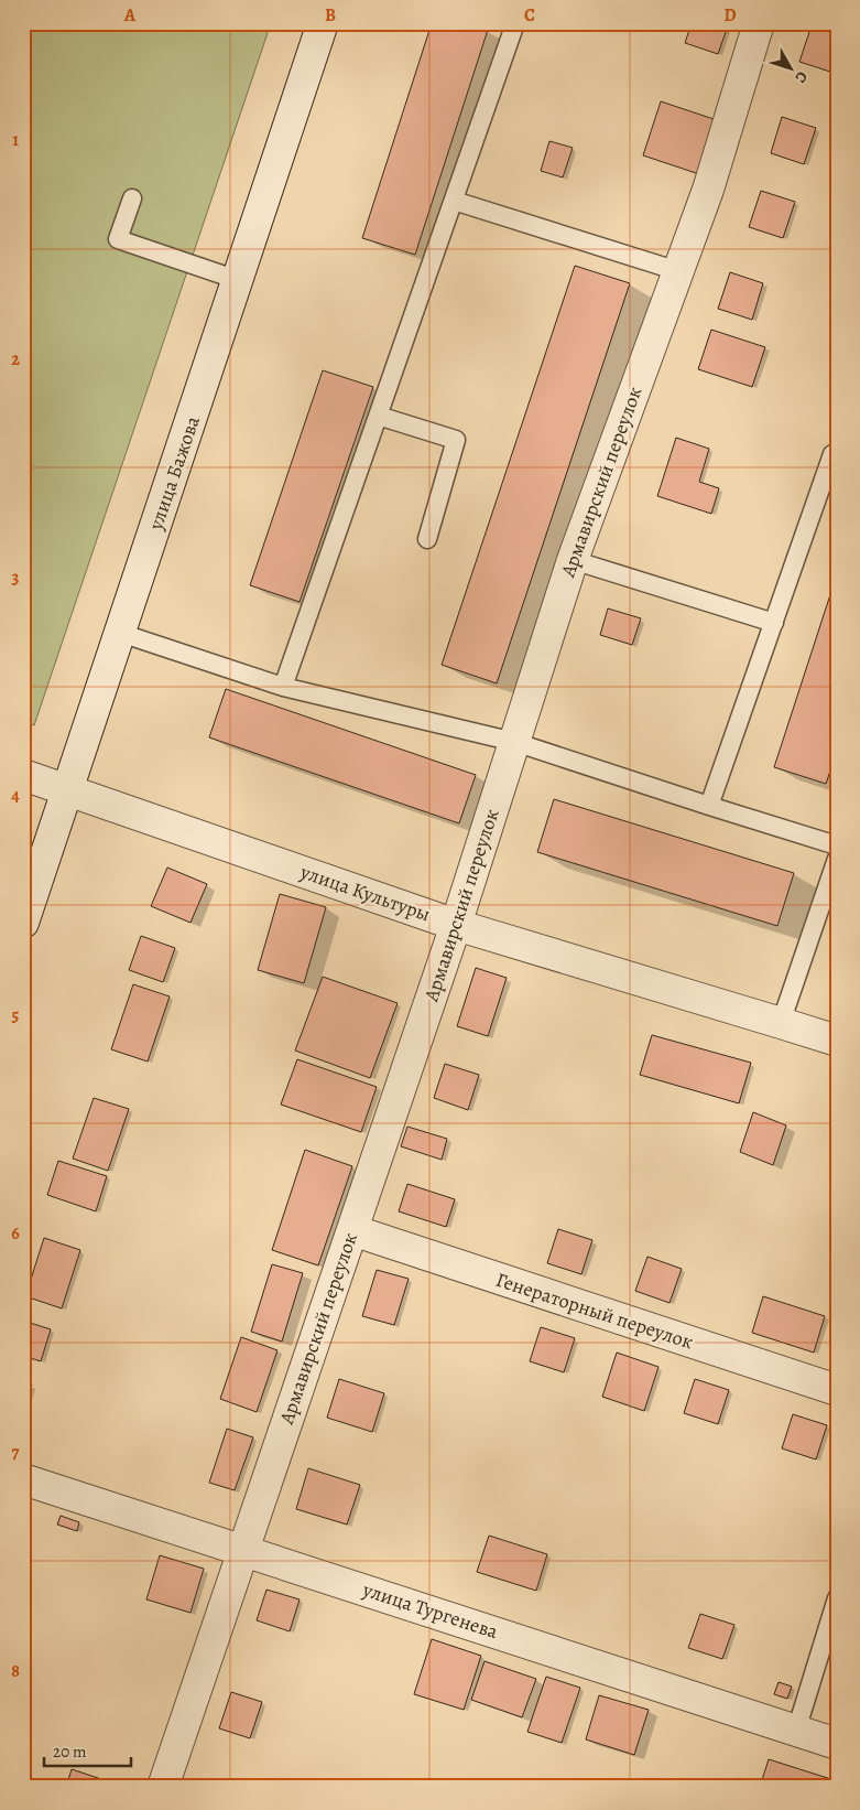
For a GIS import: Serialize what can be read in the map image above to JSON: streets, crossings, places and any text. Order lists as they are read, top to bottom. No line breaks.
{"streets":{"street":["улица Бажова","Армавирский переулок","улица Культуры","Генераторный переулок","улица Тургенева"]},"crossings":[["улица Бажова","улица Культуры"],["Армавирский переулок","улица Культуры"],["Армавирский переулок","Генераторный переулок"],["Армавирский переулок","улица Тургенева"]],"scale_bar":"20 m","north":"bottom right","grid":{"columns":["A","B","C","D"],"rows":["1","2","3","4","5","6","7","8"]}}
